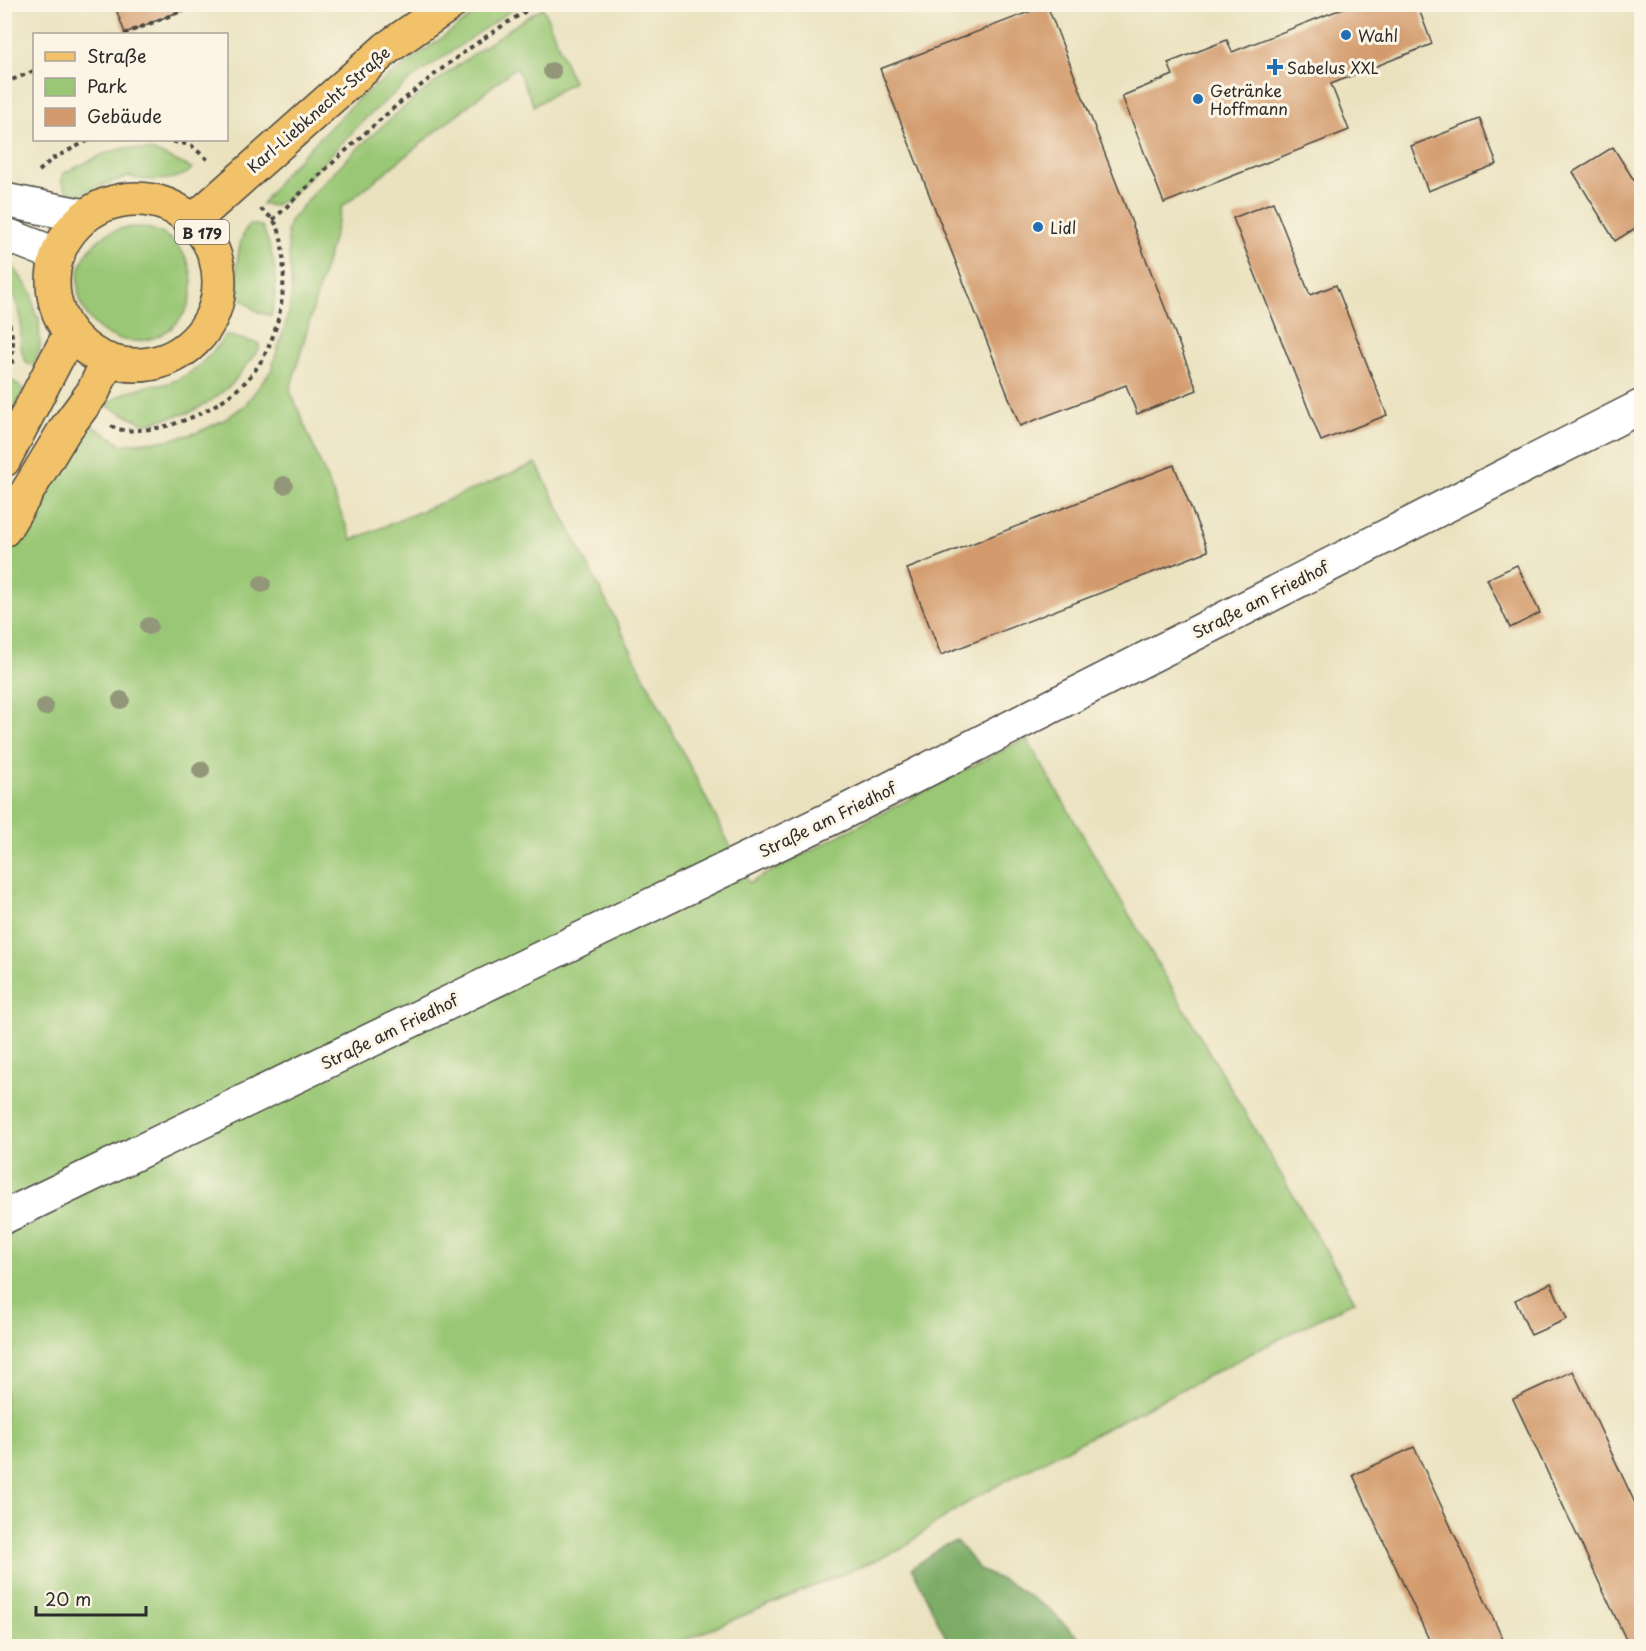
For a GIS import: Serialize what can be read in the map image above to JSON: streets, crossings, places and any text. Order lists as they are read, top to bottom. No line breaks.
{"streets":{"main road":["Karl-Liebknecht-Straße","B 179"],"street":["Straße am Friedhof"]},"crossings":[["Karl-Liebknecht-Straße","B 179"]],"places":{"other":["Wahl","Getränke Hoffmann","Lidl"],"health":["Sabelus XXL"]},"legend":["Straße","Park","Gebäude"],"scale_bar":"20 m"}
